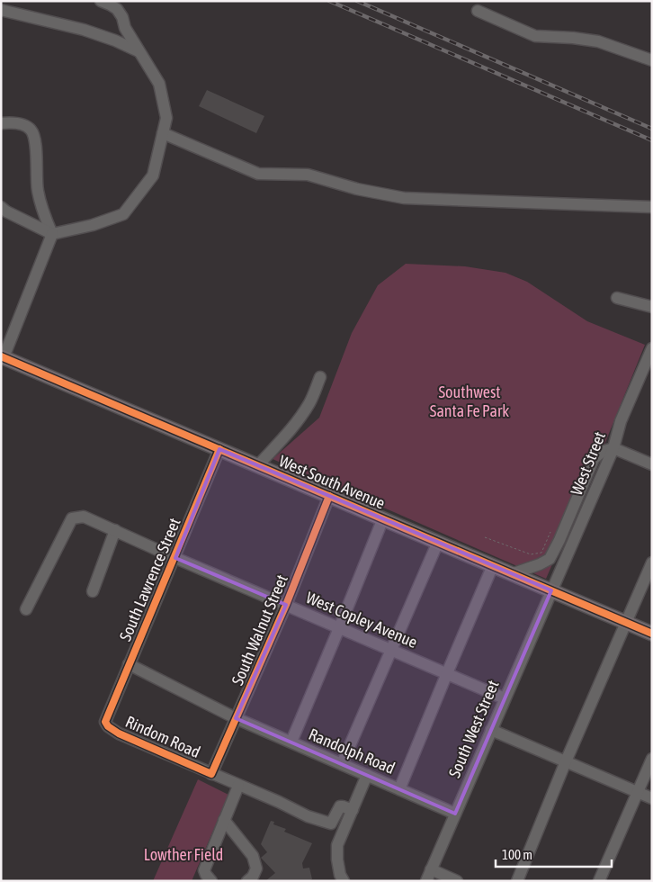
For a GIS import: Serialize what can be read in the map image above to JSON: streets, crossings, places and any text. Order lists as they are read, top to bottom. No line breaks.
{"streets":{"main road":["West South Avenue"],"street":["West Street","South Lawrence Street","West Copley Avenue","South Walnut Street","South West Street","Rindom Road","Randolph Road"]},"crossings":[["West Street","West South Avenue"],["West Street","South West Street"],["West South Avenue","South Lawrence Street"],["West South Avenue","South Walnut Street"],["West South Avenue","South West Street"],["South Lawrence Street","West Copley Avenue"],["South Lawrence Street","Rindom Road"],["South Lawrence Street","Randolph Road"],["West Copley Avenue","South Walnut Street"],["West Copley Avenue","South West Street"],["South Walnut Street","Rindom Road"],["South Walnut Street","Randolph Road"],["South West Street","Randolph Road"]],"parks":["Southwest Santa Fe Park","Lowther Field"],"scale_bar":"100 m"}
